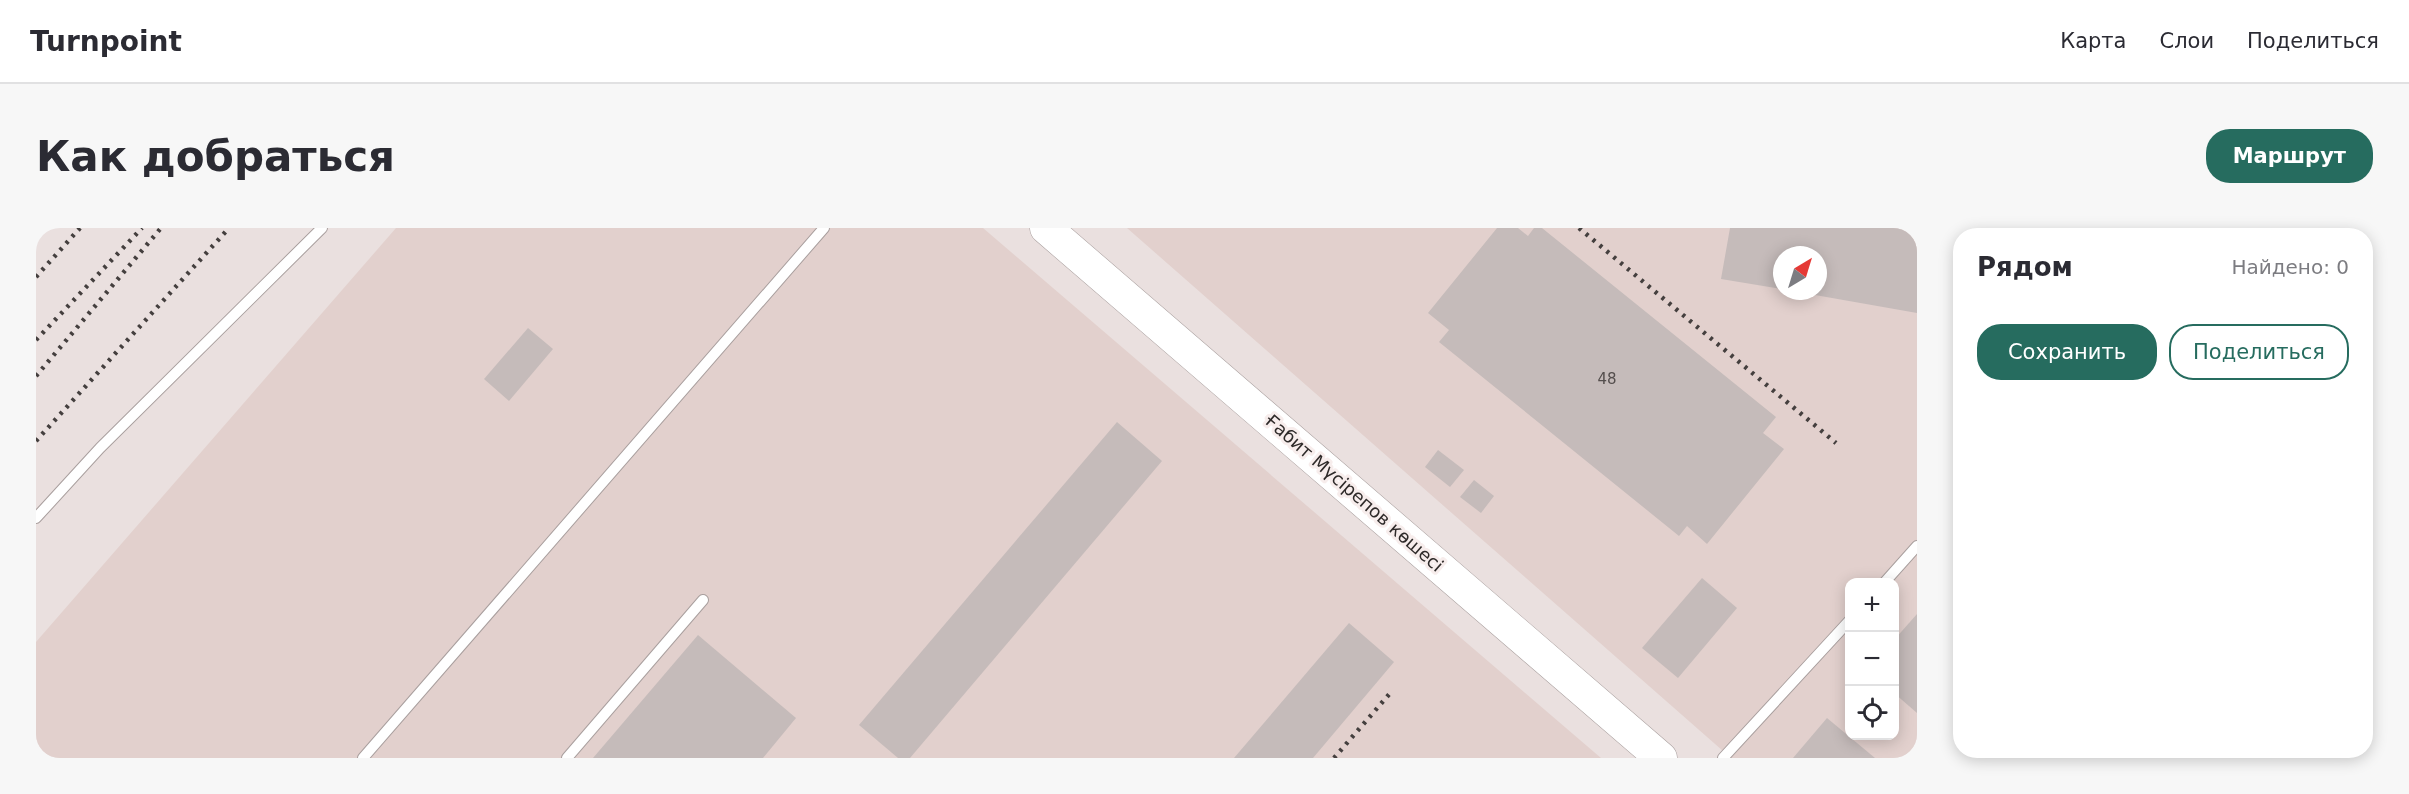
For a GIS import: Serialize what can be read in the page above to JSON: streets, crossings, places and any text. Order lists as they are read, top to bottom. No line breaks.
{"streets":{"main road":["Ғабит Мүсірепов көшесі"]},"house_numbers":["48"],"north":"top right","page":{"header":"Turnpoint","nav":["Карта","Слои","Поделиться"],"buttons":["Маршрут",["Сохранить","Поделиться"]],"title":"Как добраться","heading":["Рядом","Найдено: 0"],"map_buttons":["+","−"]}}
